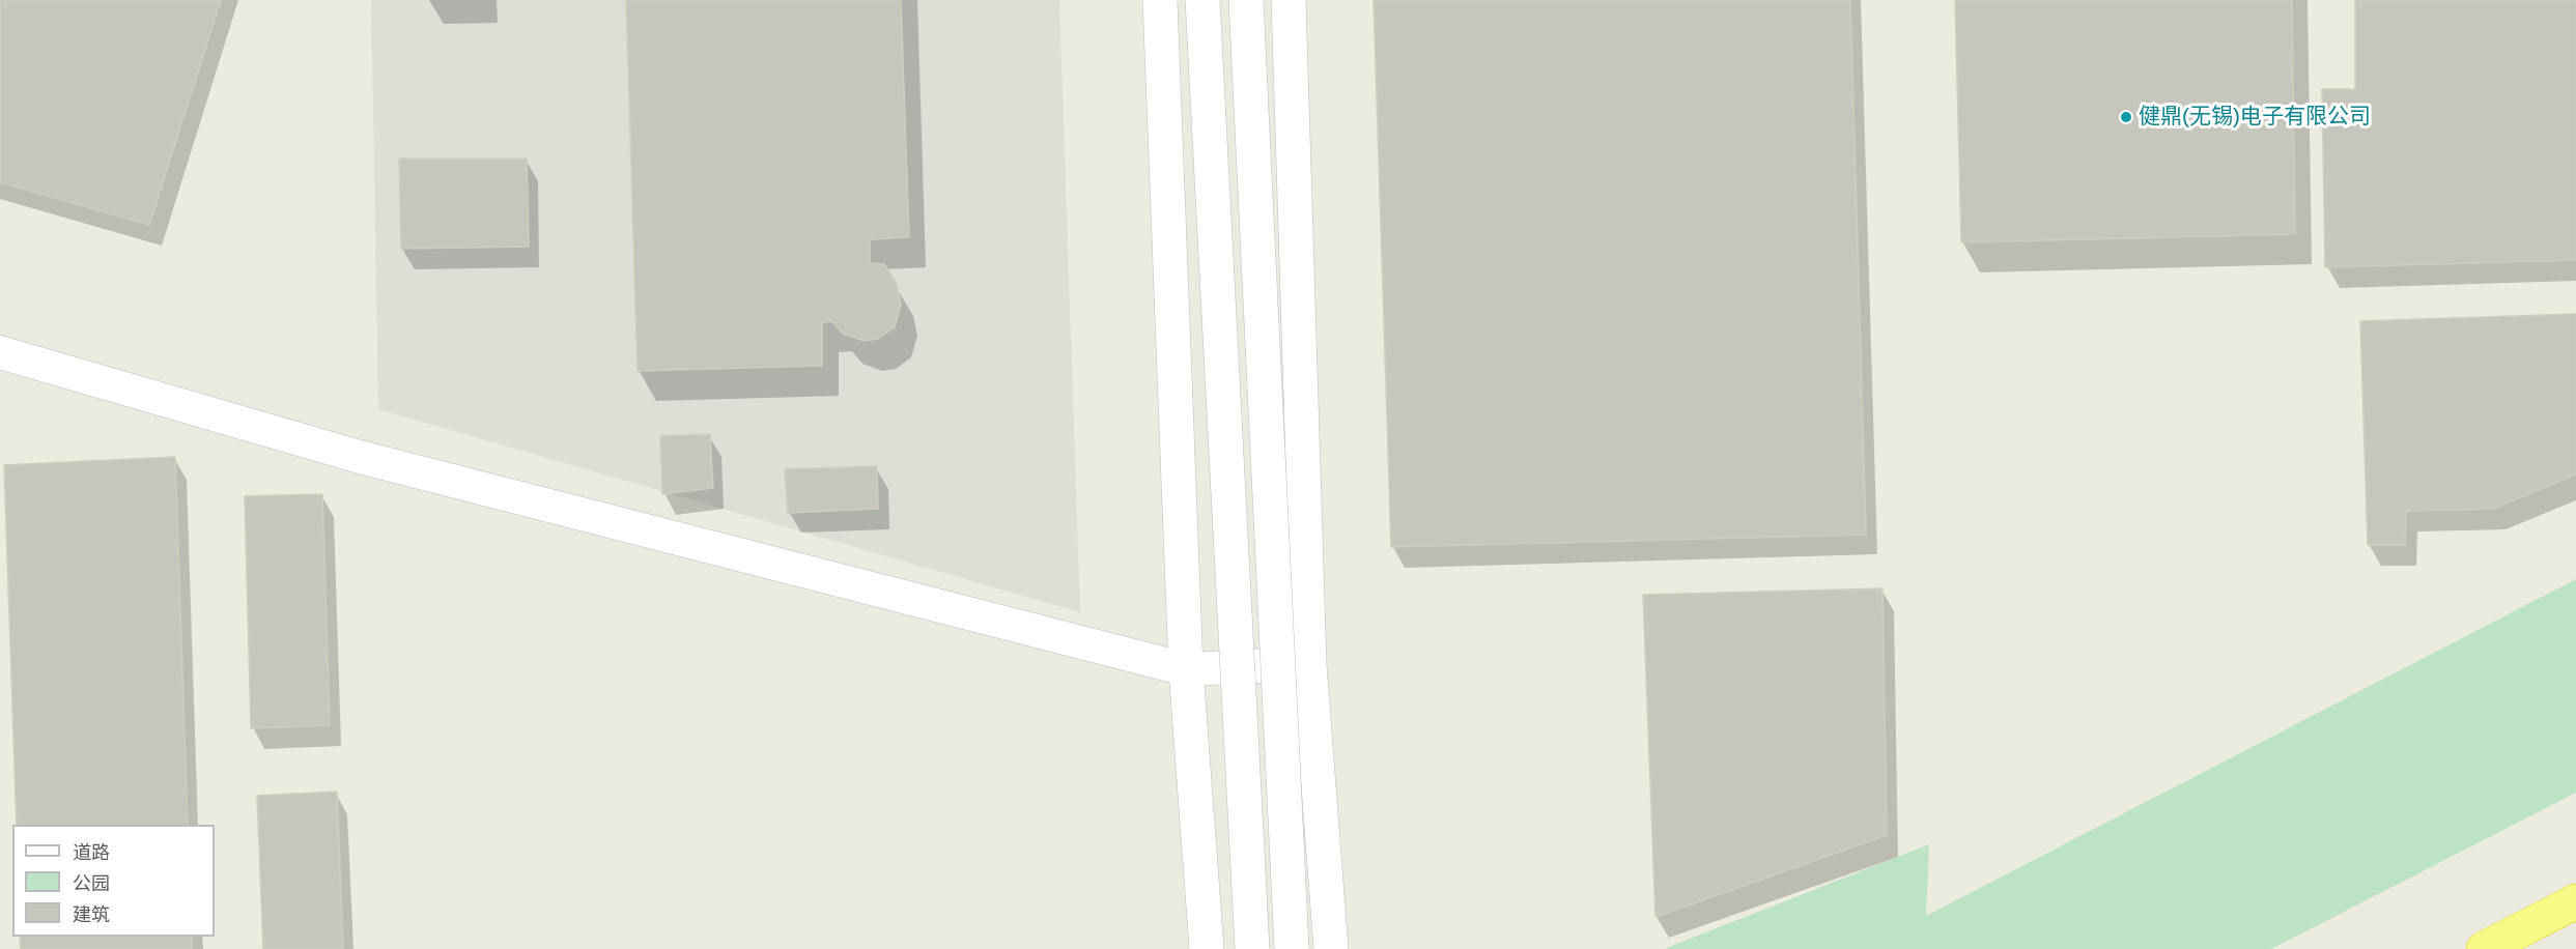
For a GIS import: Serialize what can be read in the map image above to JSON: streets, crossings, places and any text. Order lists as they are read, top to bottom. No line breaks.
{"places":["健鼎(无锡)电子有限公司"],"legend":["道路","公园","建筑"]}
